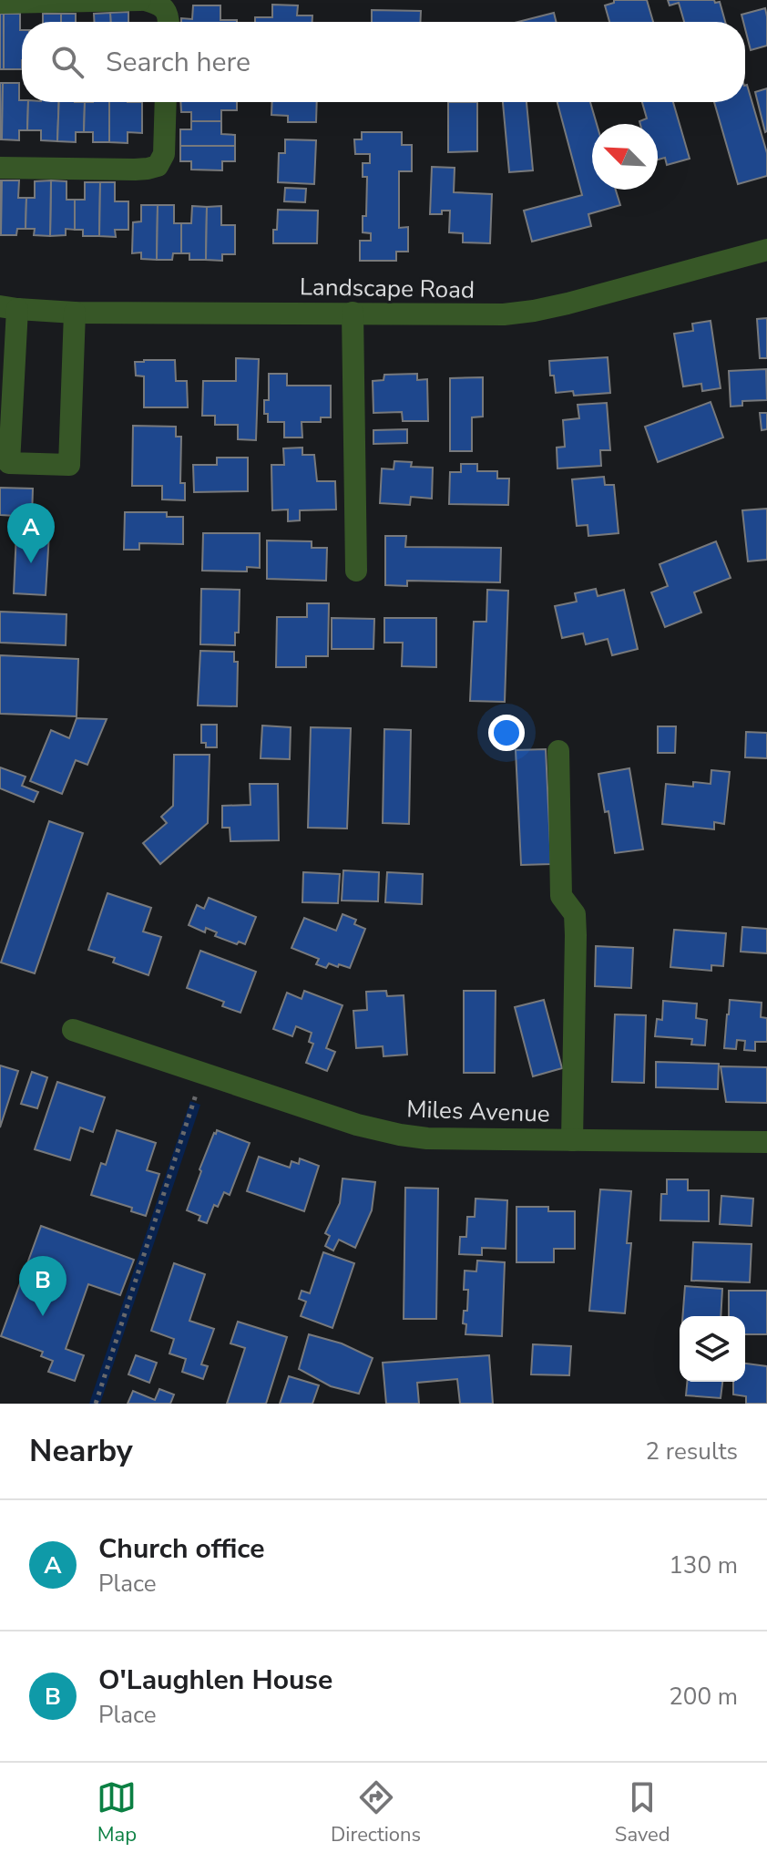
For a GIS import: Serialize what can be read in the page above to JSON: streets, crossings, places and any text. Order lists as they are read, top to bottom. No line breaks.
{"streets":{"street":["Landscape Road","Miles Avenue"]},"north":"top left","page":{"search":"Search here","pins":["A","B"],"heading":["Nearby","2 results"],"list":[{"mark":"A","name":"Church office","note":"Place","value":"130 m"},{"mark":"B","name":"O'Laughlen House","note":"Place","value":"200 m"}],"nav":["Map","Directions","Saved"]}}
